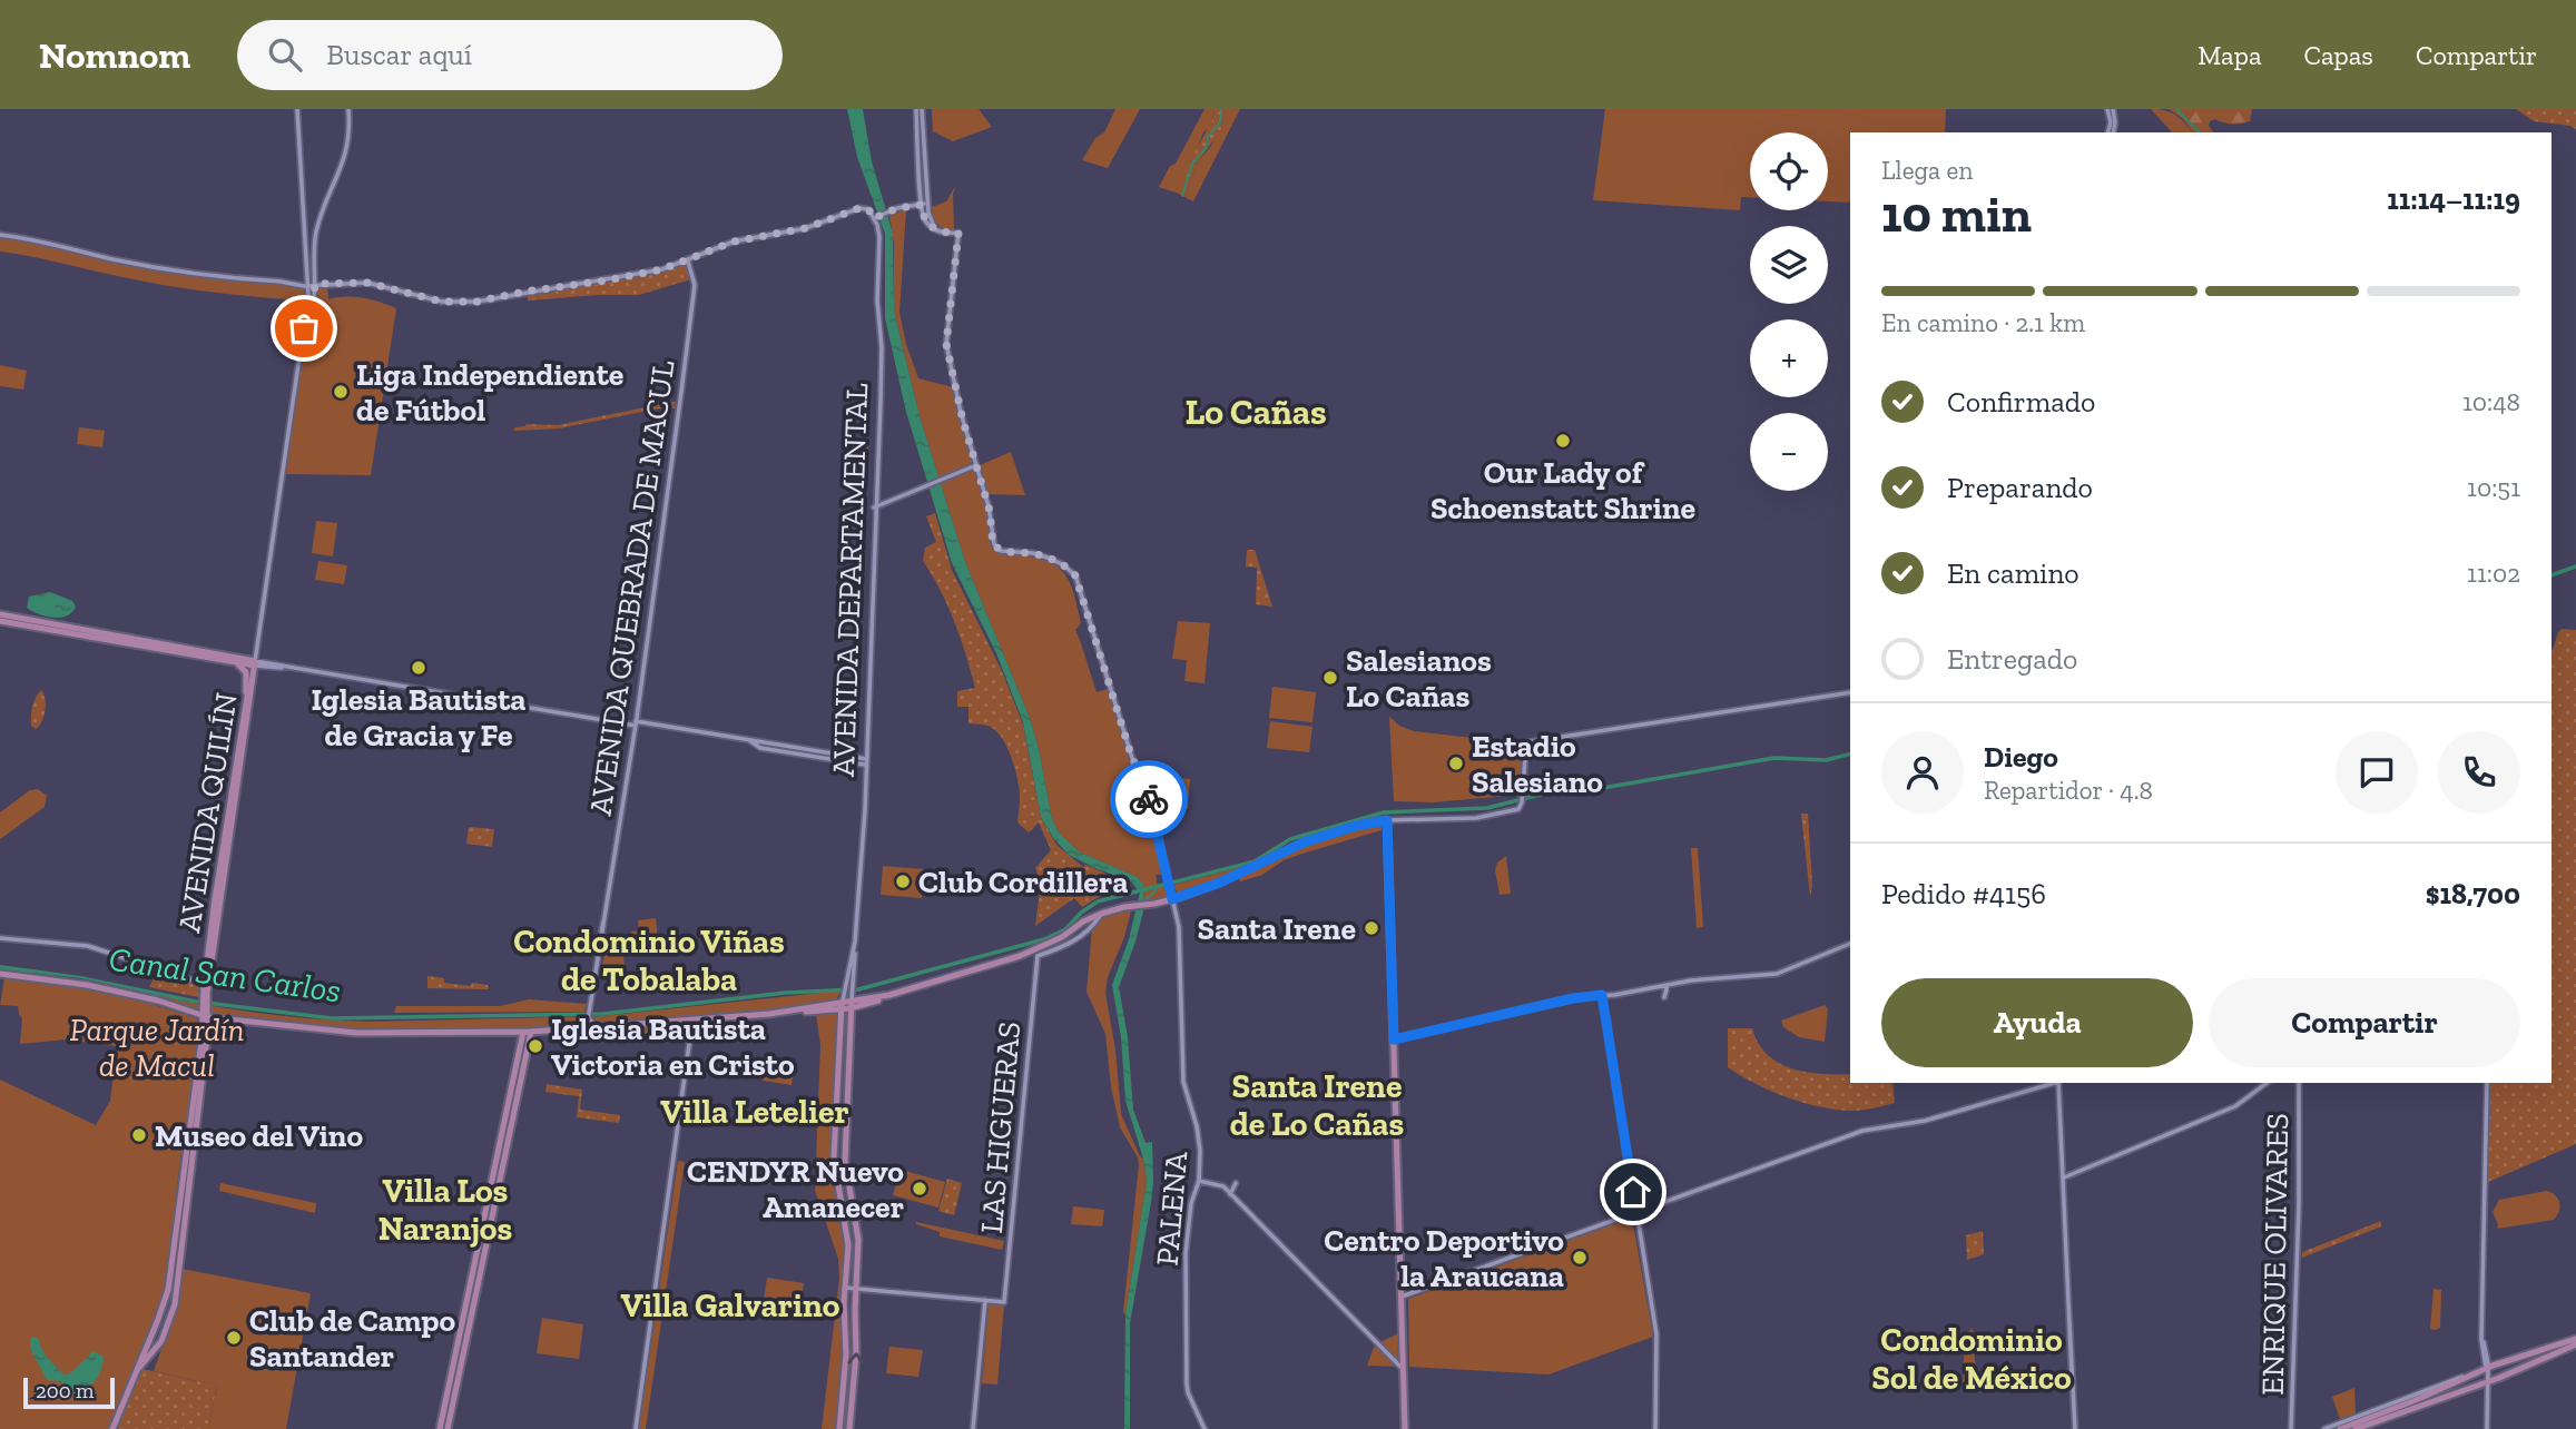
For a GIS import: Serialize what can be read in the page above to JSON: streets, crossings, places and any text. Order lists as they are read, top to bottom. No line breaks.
{"streets":{"main road":["AVENIDA DEPARTAMENTAL","AVENIDA QUILÍN"],"street":["AVENIDA QUEBRADA DE MACUL","LAS HIGUERAS","PALENA","ENRIQUE OLIVARES"]},"crossings":[["AVENIDA DEPARTAMENTAL","AVENIDA QUEBRADA DE MACUL"]],"districts":["Lo Cañas","Condominio Viñas de Tobalaba","Santa Irene de Lo Cañas","Villa Letelier","Villa Los Naranjos","Villa Galvarino","Condominio Sol de México"],"water":["Canal San Carlos"],"parks":["Parque Jardín de Macul"],"places":["Liga Independiente de Fútbol","Our Lady of Schoenstatt Shrine","Iglesia Bautista de Gracia y Fe","Salesianos Lo Cañas","Estadio Salesiano","Club Cordillera","Santa Irene","Iglesia Bautista Victoria en Cristo","Museo del Vino","CENDYR Nuevo Amanecer","Centro Deportivo la Araucana","Club de Campo Santander"],"scale_bar":"200 m","page":{"header":"Nomnom","search":"Buscar aquí","nav":["Mapa","Capas","Compartir"],"map_buttons":["+","−"],"heading":["10 min","Llega en","11:14–11:19"],"panel":["Diego","Repartidor · 4.8","Pedido #4156","$18,700"],"bar":"En camino · 2.1 km","list":[["Confirmado","10:48"],["Preparando","10:51"],["En camino","11:02"],"Entregado"],"buttons":["Ayuda","Compartir"],"scale":"200 m"}}
